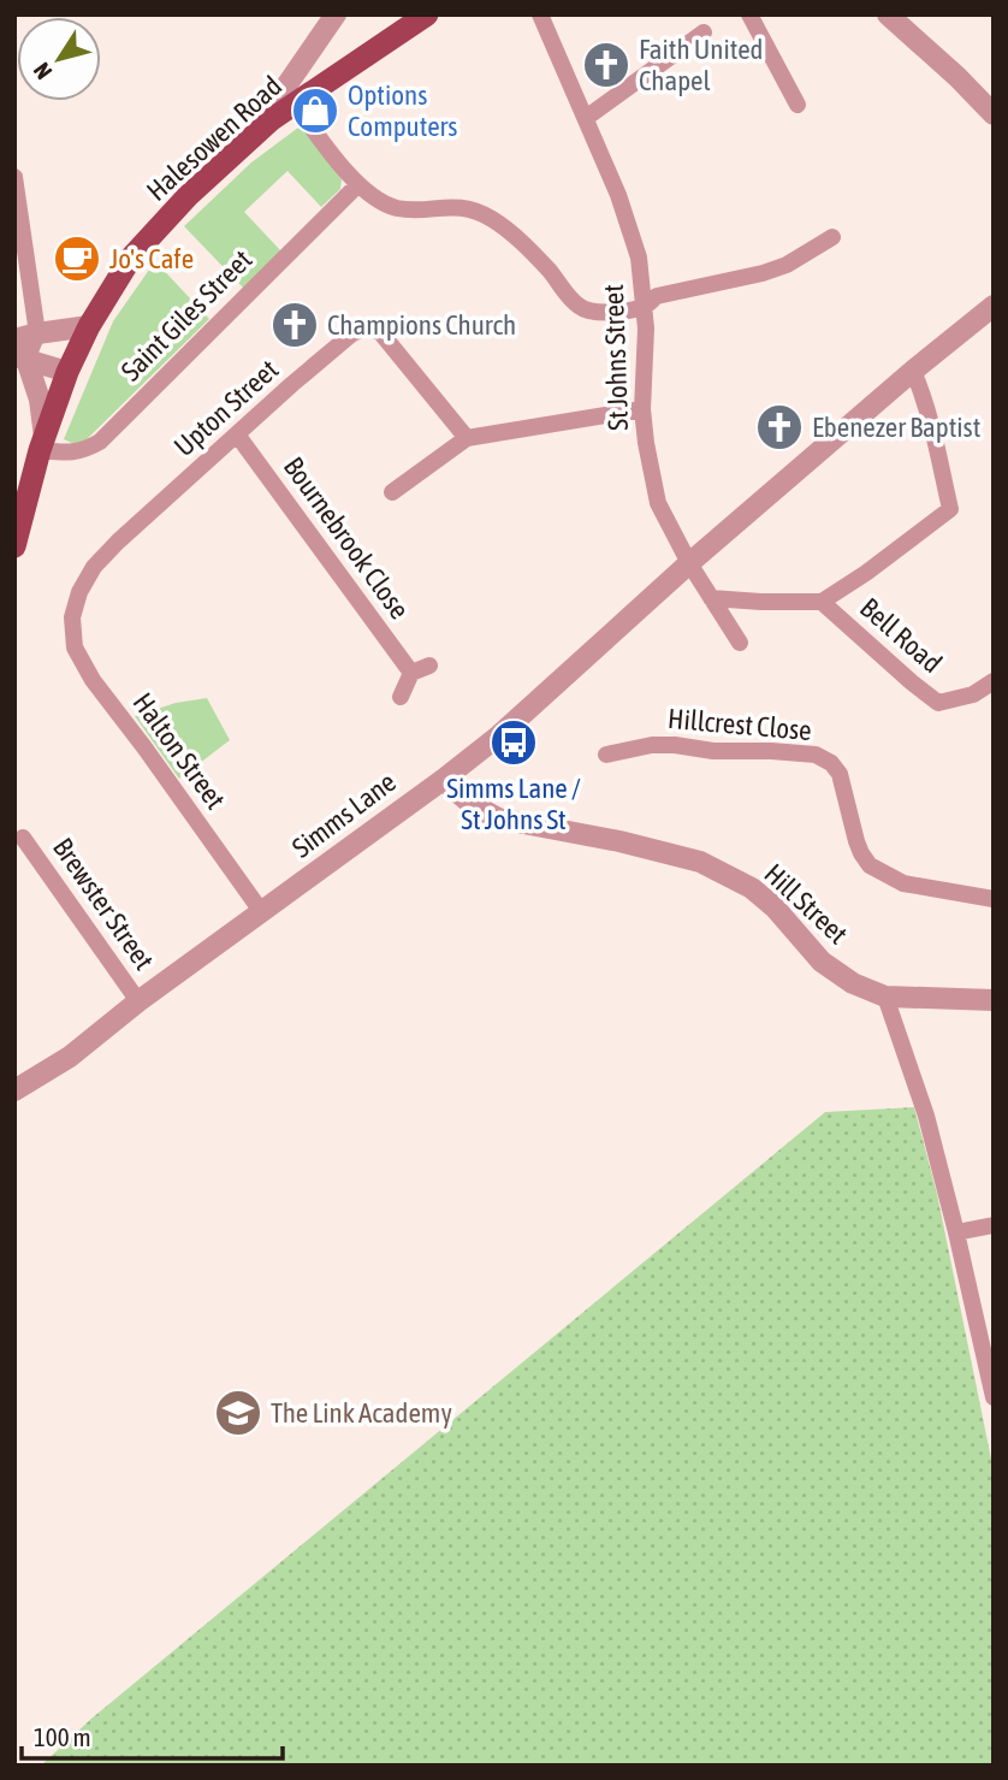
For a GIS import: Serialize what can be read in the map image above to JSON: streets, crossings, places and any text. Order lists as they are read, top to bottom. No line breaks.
{"streets":{"main road":["Halesowen Road"],"street":["Saint Giles Street","St Johns Street","Upton Street","Bournebrook Close","Bell Road","Hillcrest Close","Halton Street","Simms Lane","Brewster Street","Hill Street"]},"crossings":[["Halesowen Road","Saint Giles Street"],["St Johns Street","Simms Lane"],["Upton Street","Bournebrook Close"],["Upton Street","Halton Street"],["Halton Street","Simms Lane"],["Simms Lane","Brewster Street"],["Simms Lane","Hill Street"]],"places":{"church":["Faith United Chapel","Champions Church","Ebenezer Baptist"],"shop":["Options Computers"],"cafe":["Jo's Cafe"],"bus stop":["Simms Lane / St Johns St"],"school or university":["The Link Academy"]},"scale_bar":"100 m","north":"bottom left"}
